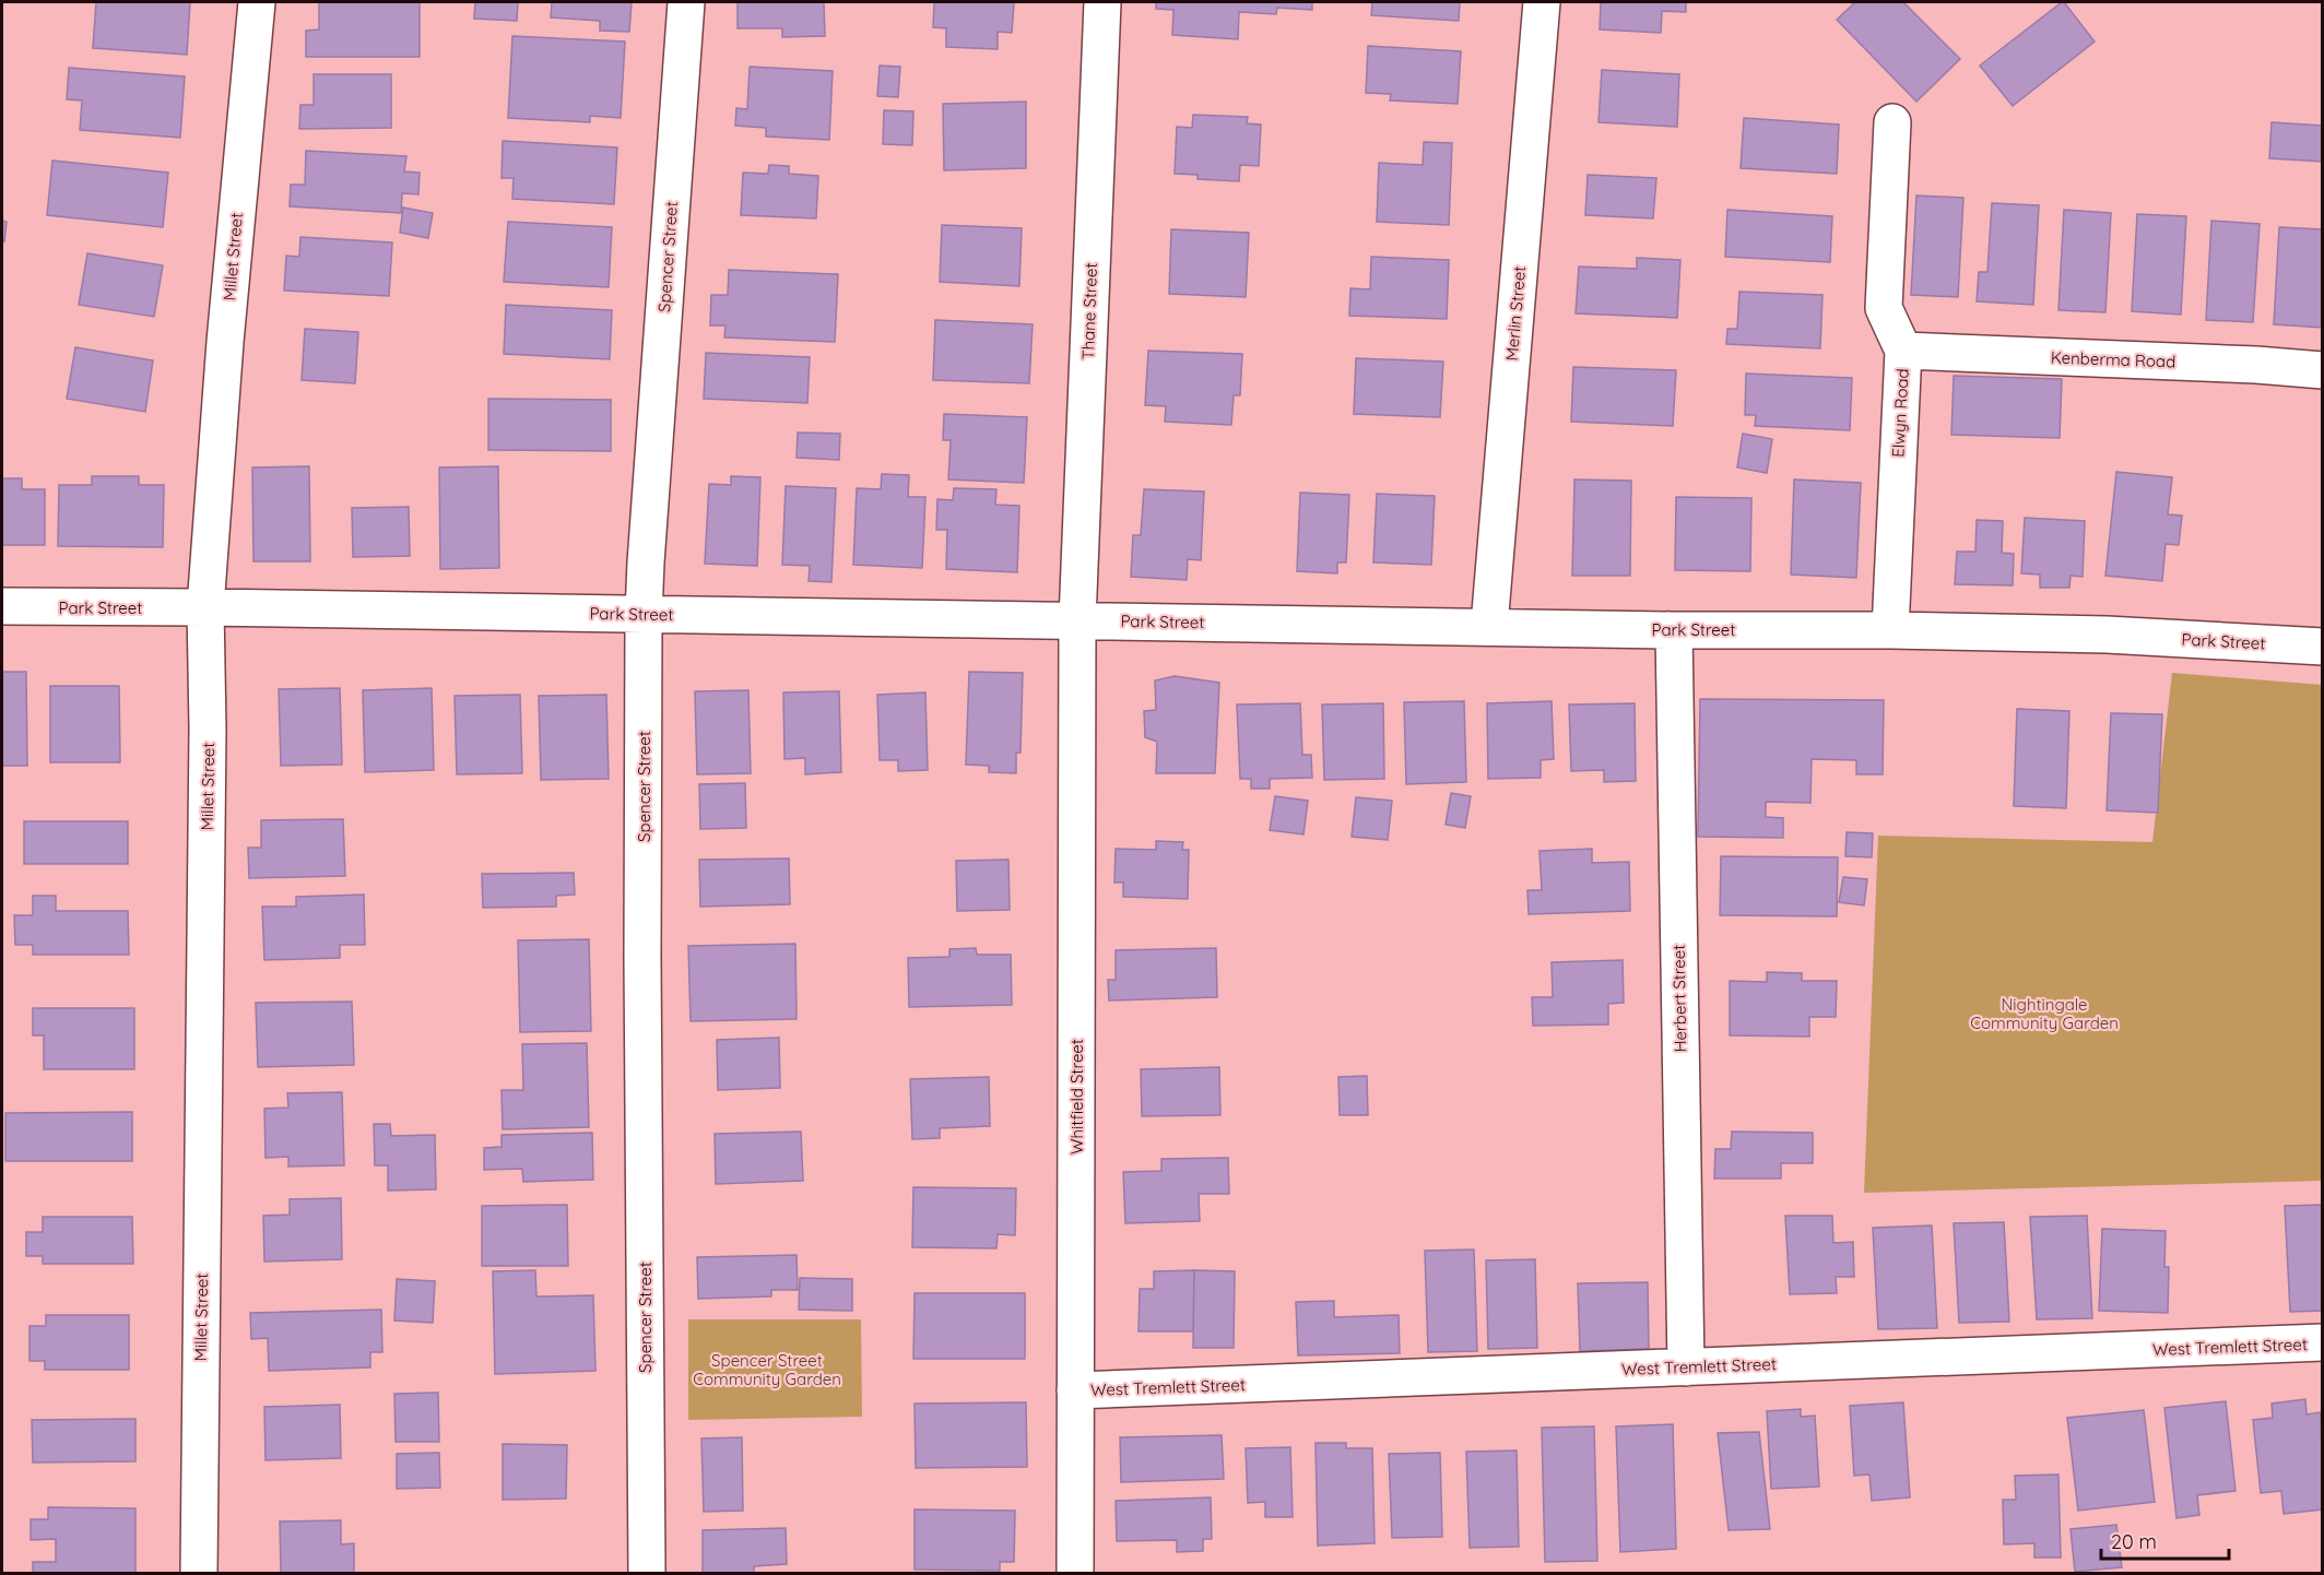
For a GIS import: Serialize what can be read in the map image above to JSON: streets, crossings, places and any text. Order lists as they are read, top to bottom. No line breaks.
{"streets":{"street":["Millet Street","Spencer Street","Thane Street","Merlin Street","Kenberma Road","Elwyn Road","Park Street","Herbert Street","Whitfield Street","West Tremlett Street"]},"crossings":[["Millet Street","Park Street"],["Spencer Street","Park Street"],["Thane Street","Park Street"],["Thane Street","Whitfield Street"],["Merlin Street","Park Street"],["Kenberma Road","Elwyn Road"],["Elwyn Road","Park Street"],["Park Street","Herbert Street"],["Park Street","Whitfield Street"],["Herbert Street","West Tremlett Street"],["Whitfield Street","West Tremlett Street"]],"parks":["Nightingale Community Garden","Spencer Street Community Garden"],"scale_bar":"20 m"}
